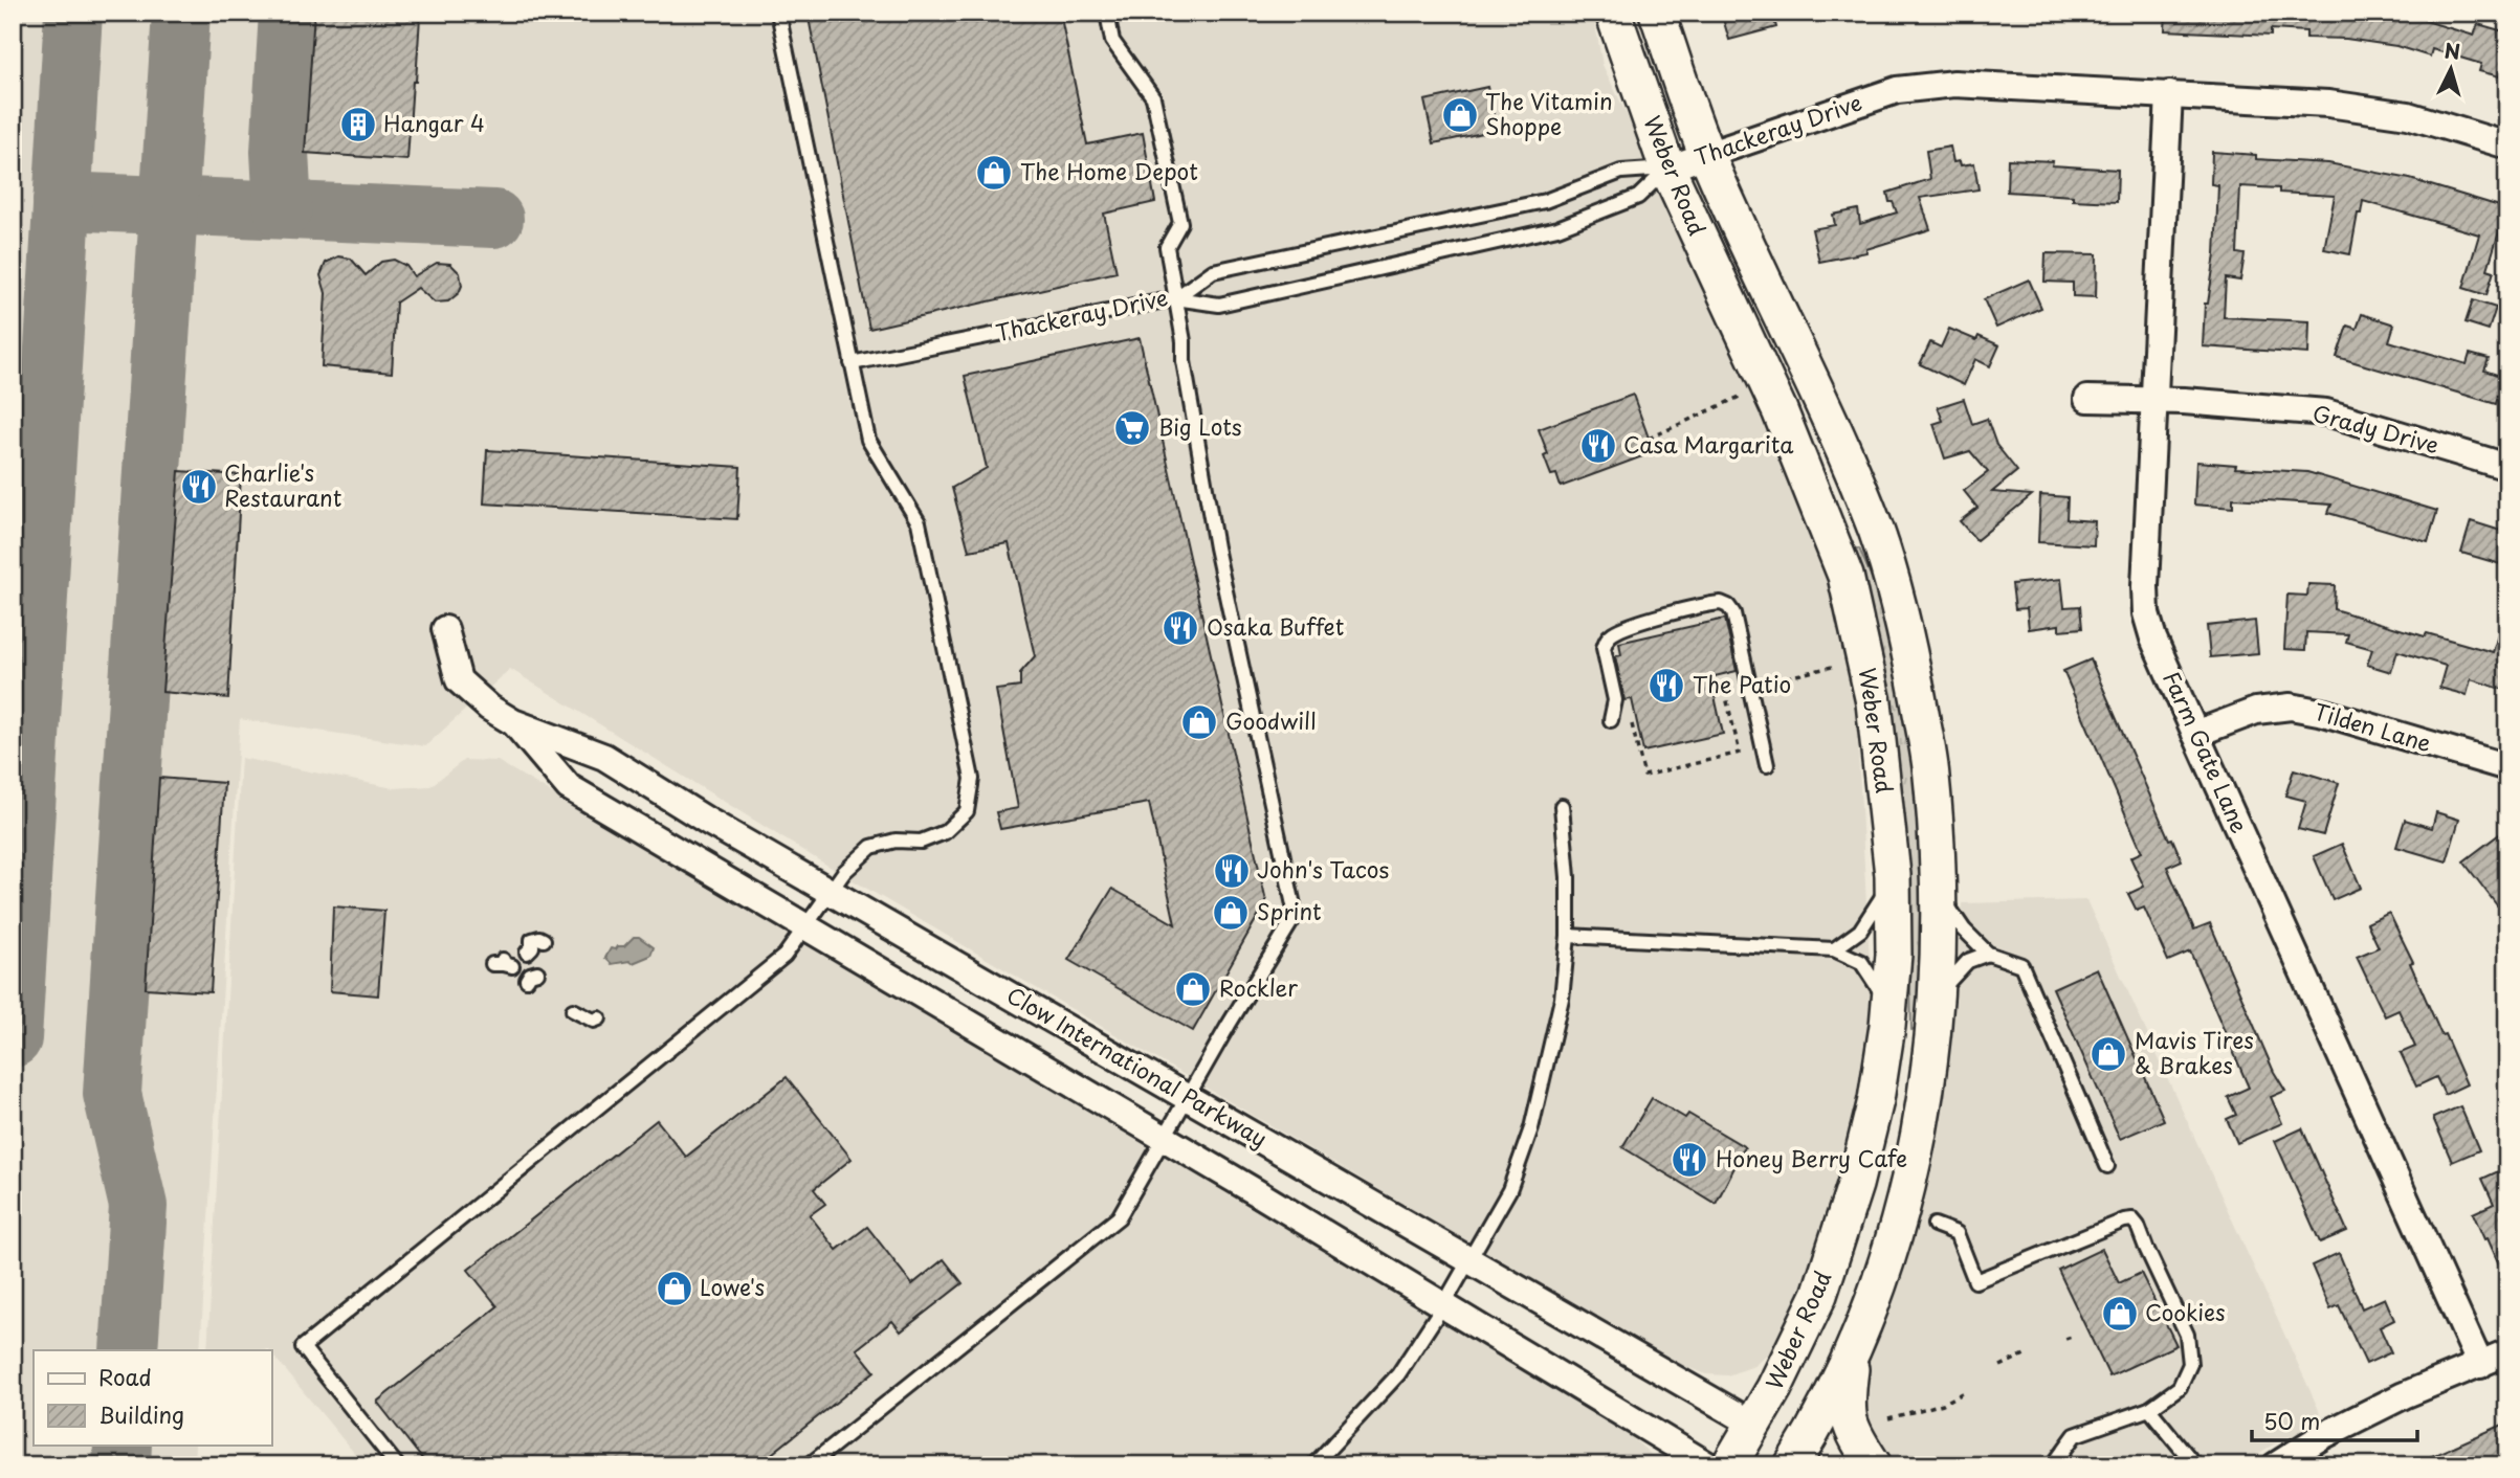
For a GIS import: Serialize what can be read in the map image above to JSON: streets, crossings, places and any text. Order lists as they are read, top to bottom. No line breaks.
{"streets":{"main road":["Weber Road"],"street":["Thackeray Drive","Grady Drive","Tilden Lane","Farm Gate Lane","Clow International Parkway"]},"crossings":[["Thackeray Drive","Weber Road"],["Thackeray Drive","Farm Gate Lane"],["Weber Road","Clow International Parkway"],["Grady Drive","Farm Gate Lane"],["Tilden Lane","Farm Gate Lane"]],"places":{"shop":["The Vitamin Shoppe","The Home Depot","Goodwill","Sprint","Rockler","Mavis Tires & Brakes","Lowe's","Cookies"],"building":["Hangar 4"],"supermarket":["Big Lots"],"restaurant":["Casa Margarita","Charlie's Restaurant","Osaka Buffet","The Patio","John's Tacos","Honey Berry Cafe"]},"legend":["Road","Building"],"scale_bar":"50 m","north":"top"}
